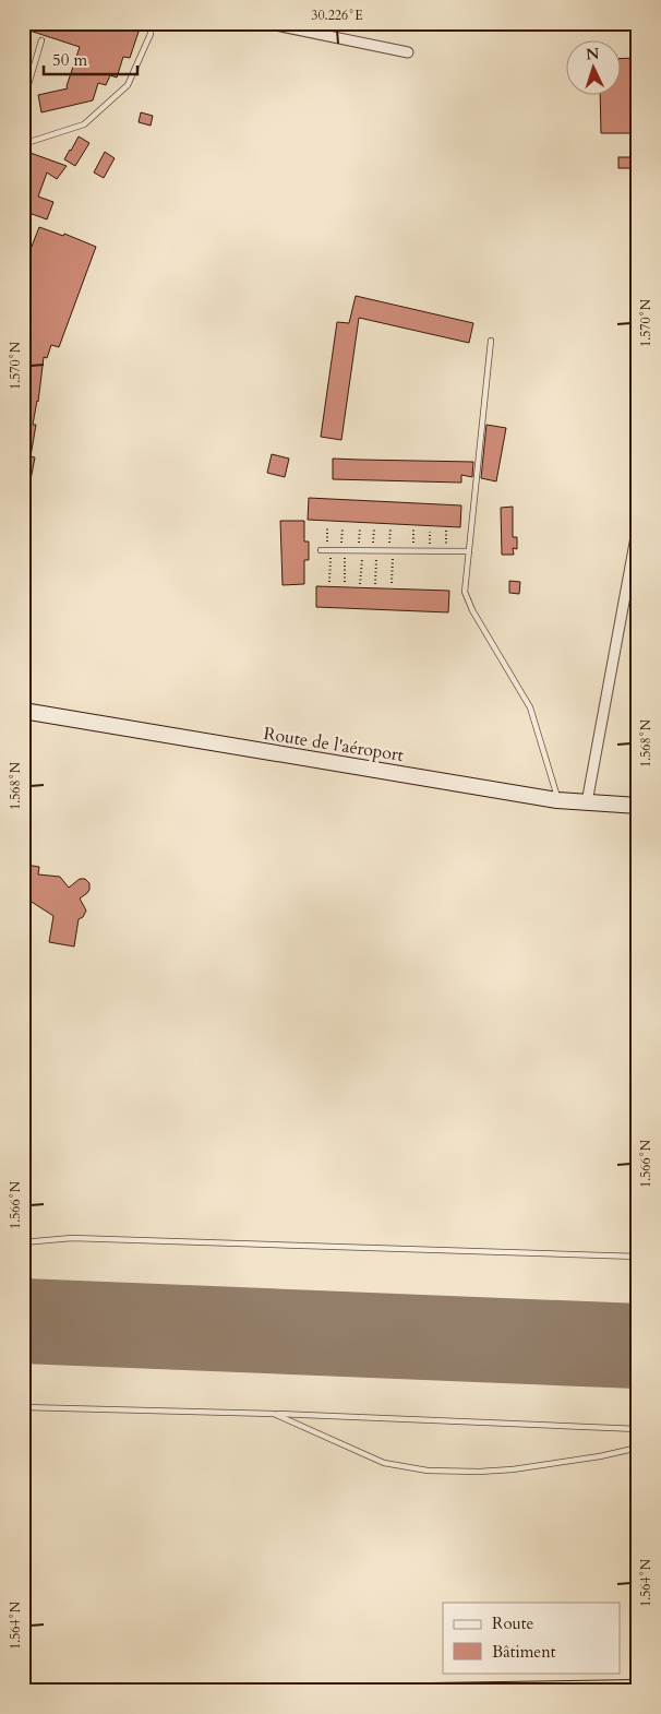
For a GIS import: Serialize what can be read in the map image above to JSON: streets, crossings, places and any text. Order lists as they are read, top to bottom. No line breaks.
{"streets":{"street":["Route de l'aéroport"]},"legend":["Route","Bâtiment"],"scale_bar":"50 m","north":"top","coordinates":["30.226°E","1.570°N","1.568°N","1.566°N","1.564°N"]}
